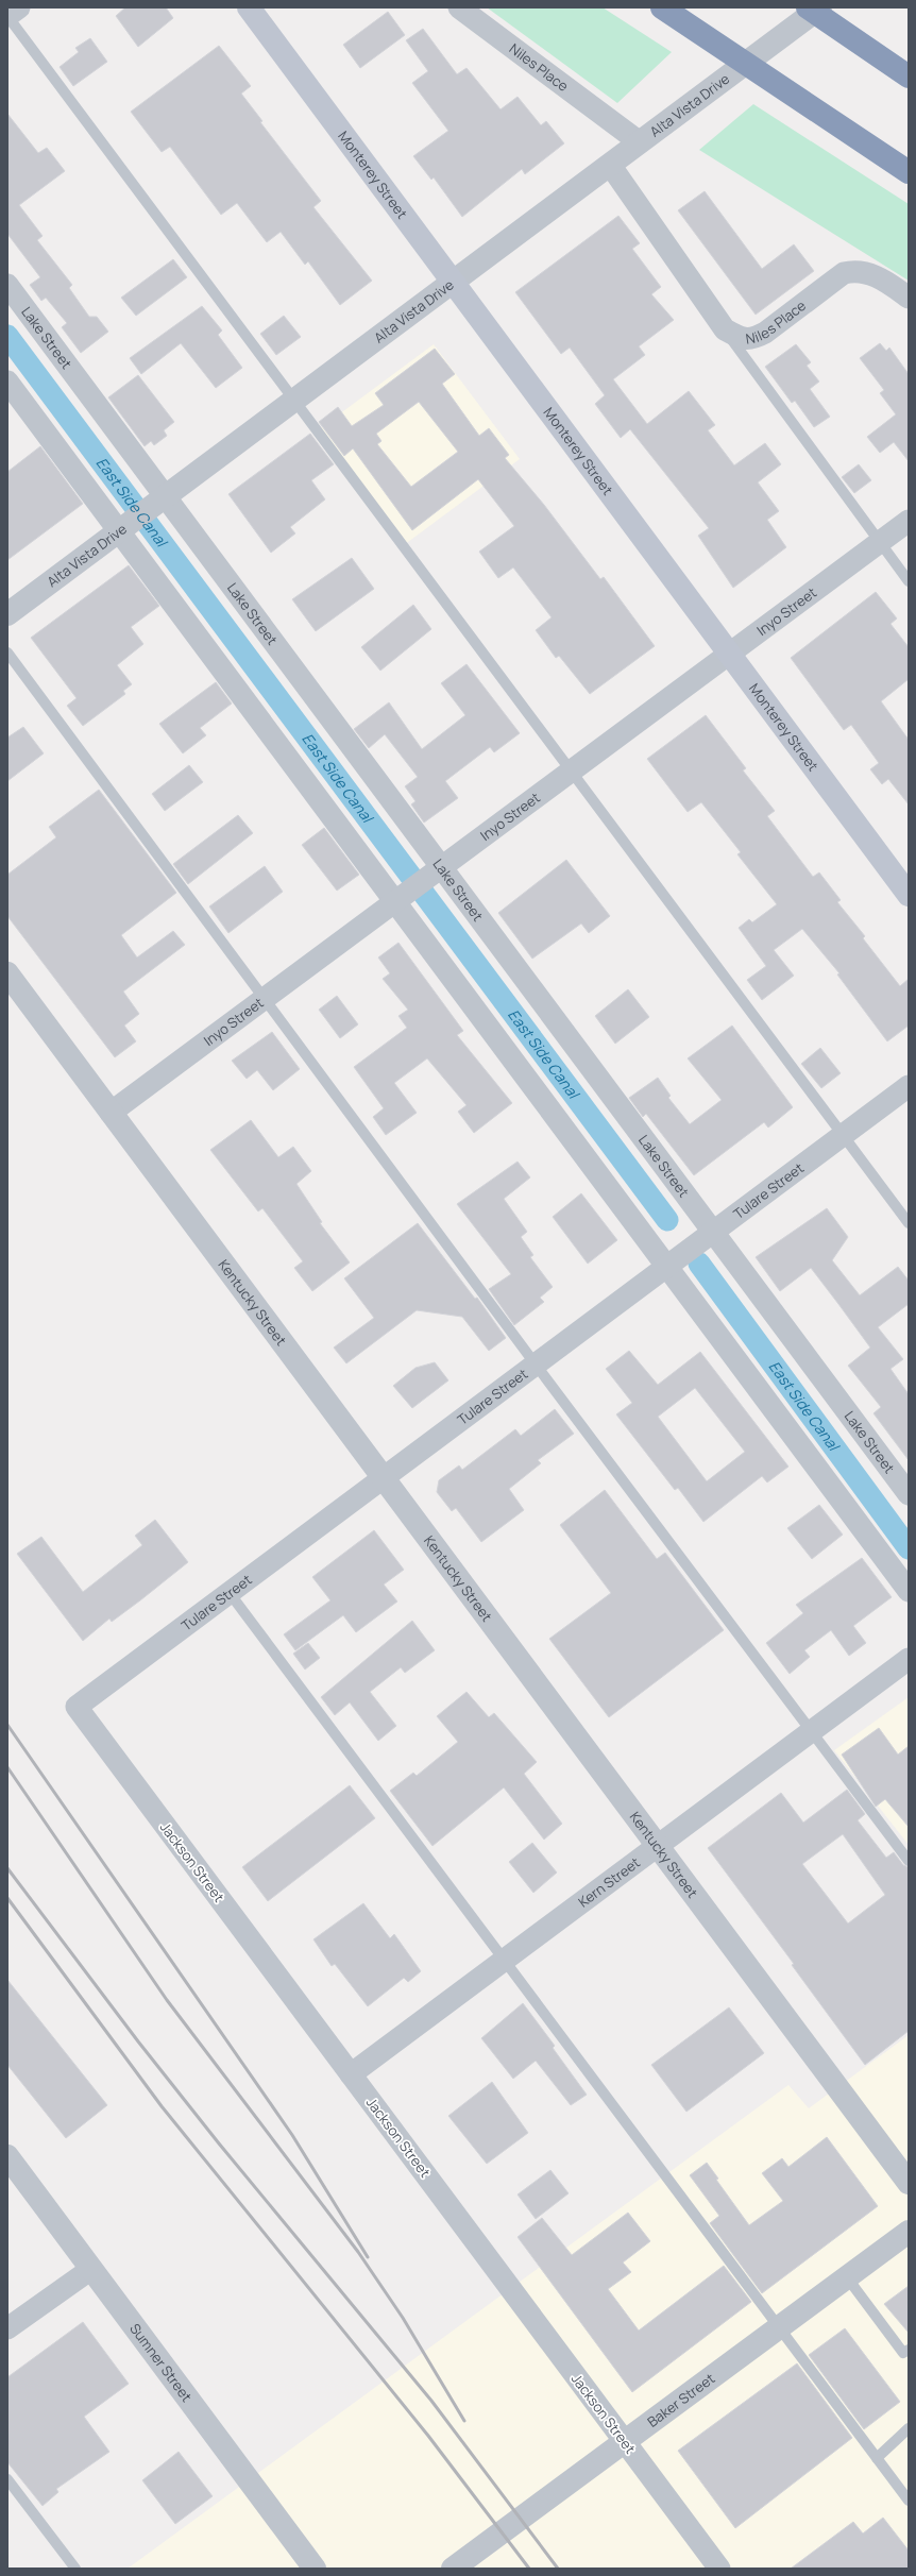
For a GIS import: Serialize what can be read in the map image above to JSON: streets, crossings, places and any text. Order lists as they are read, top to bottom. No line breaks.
{"streets":{"main road":["Monterey Street"],"street":["Niles Place","Alta Vista Drive","Lake Street","Inyo Street","Tulare Street","Kentucky Street","Jackson Street","Kern Street","Sumner Street","Baker Street"]},"crossings":[["Niles Place","Alta Vista Drive"],["Alta Vista Drive","Monterey Street"],["Alta Vista Drive","Lake Street"],["Monterey Street","Inyo Street"],["Lake Street","Inyo Street"],["Lake Street","Tulare Street"],["Inyo Street","Kentucky Street"],["Tulare Street","Kentucky Street"],["Tulare Street","Jackson Street"],["Kentucky Street","Kern Street"],["Jackson Street","Kern Street"],["Jackson Street","Baker Street"]],"water":["East Side Canal"]}
